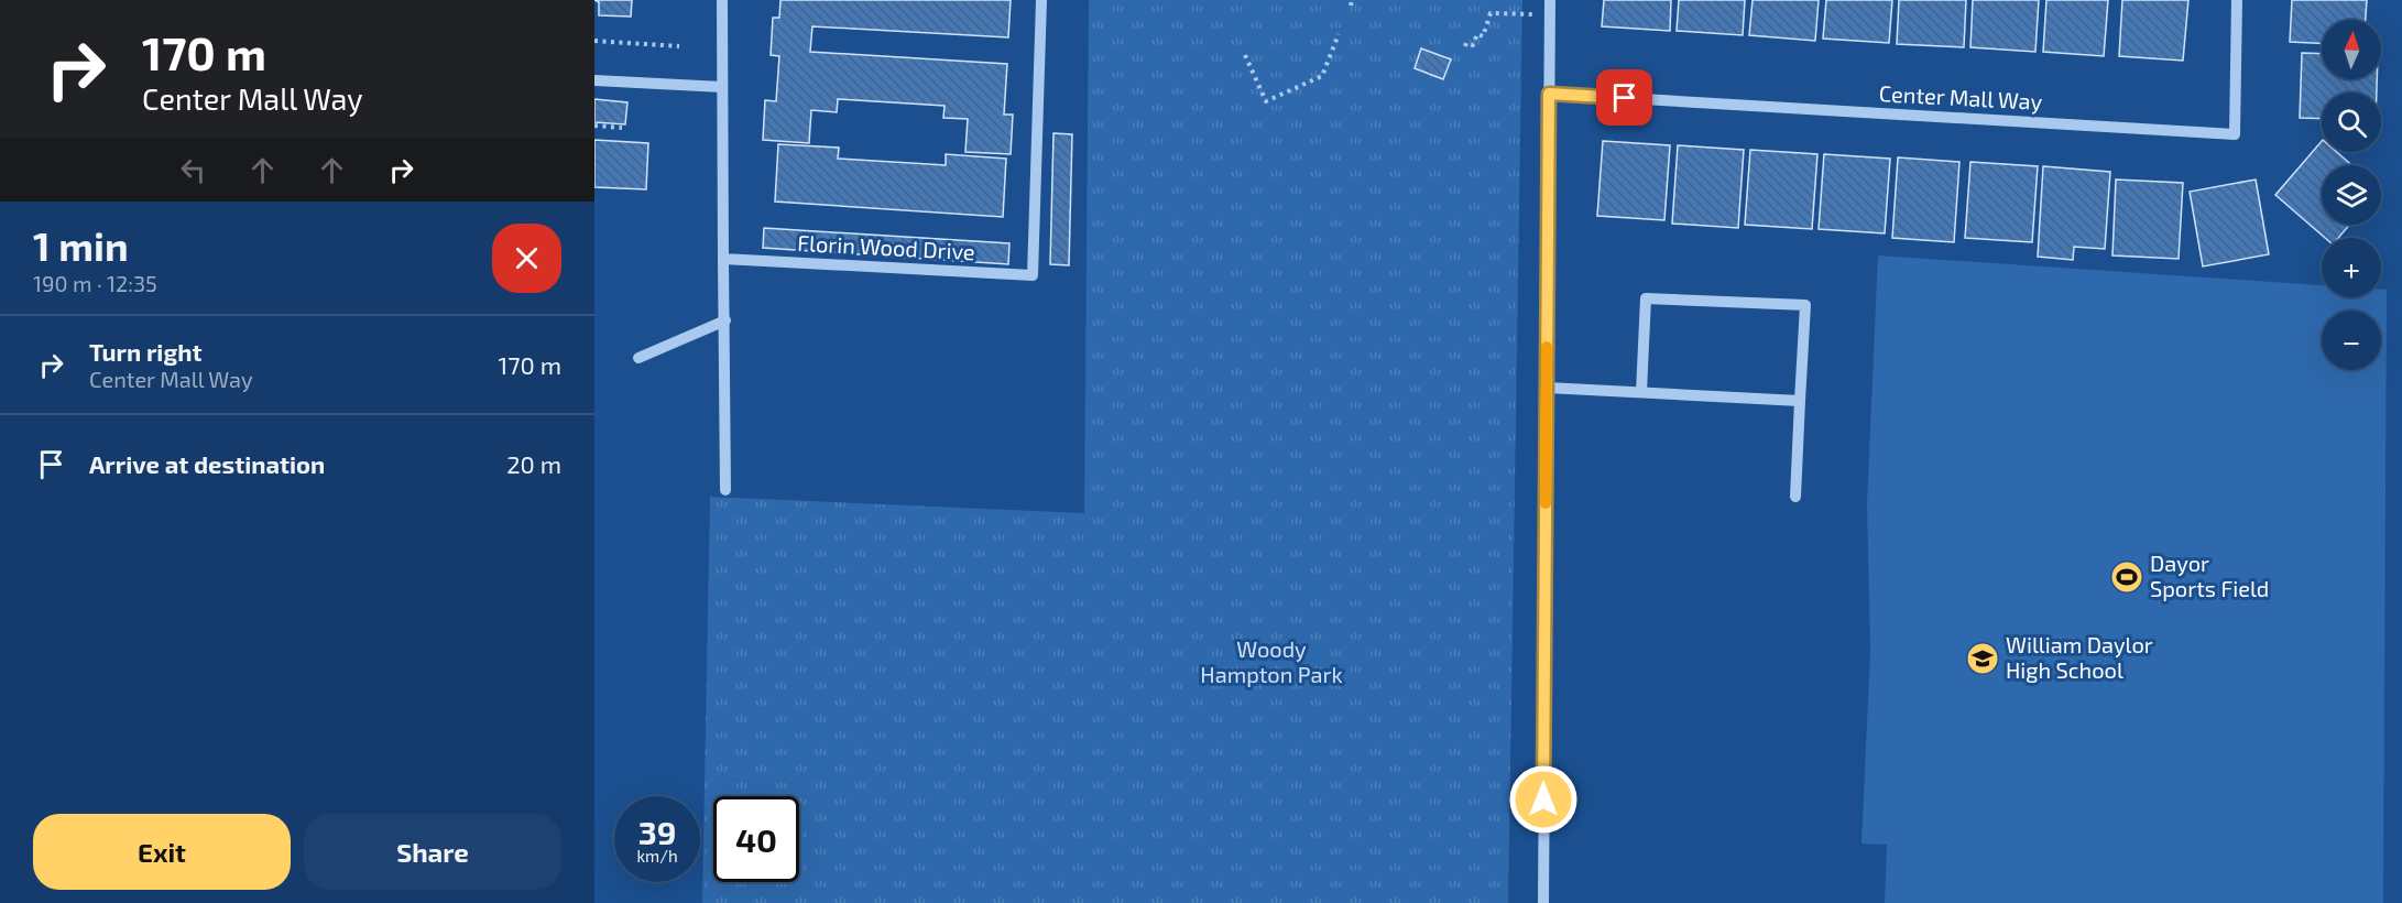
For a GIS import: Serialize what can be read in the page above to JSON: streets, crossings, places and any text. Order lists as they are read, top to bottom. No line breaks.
{"streets":{"street":["Center Mall Way","Florin Wood Drive"]},"parks":["Woody Hampton Park"],"places":{"sports":["Dayor Sports Field"],"school or university":["William Daylor High School"]},"north":"top","page":{"turn":["170 m","Center Mall Way"],"map_buttons":["+","−"],"heading":["1 min","190 m · 12:35"],"list":[{"name":"Turn right","note":"Center Mall Way","value":"170 m"},{"name":"Arrive at destination","value":"20 m"}],"speed":"39 km/h","limit":"40","buttons":["Exit","Share"]}}
